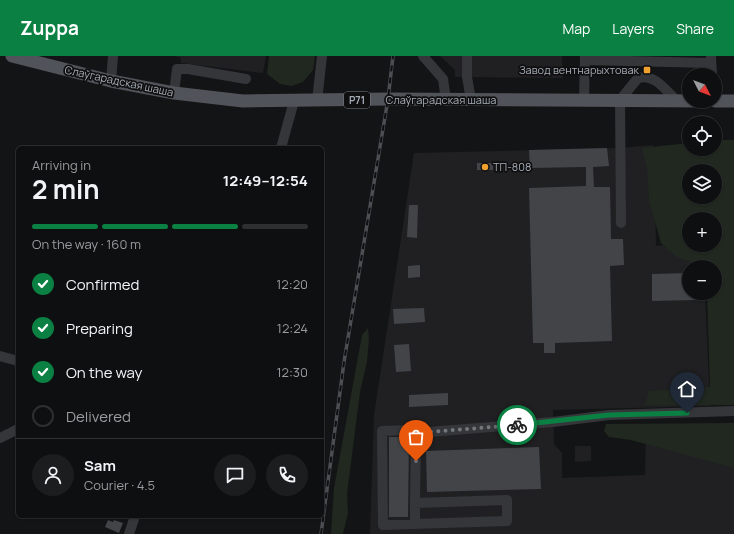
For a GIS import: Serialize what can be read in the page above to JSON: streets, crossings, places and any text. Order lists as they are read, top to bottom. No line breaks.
{"streets":{"main road":["Слаўгарадская шаша","Р71"]},"places":{"transit":["Завод вентнарыхтовак"],"other":["ТП-808"]},"north":"bottom right","page":{"header":"Zuppa","nav":["Map","Layers","Share"],"map_buttons":["+","−"],"heading":["2 min","Arriving in","12:49–12:54"],"panel":["Sam","Courier · 4.5"],"bar":"On the way · 160 m","list":[["Confirmed","12:20"],["Preparing","12:24"],["On the way","12:30"],"Delivered"]}}
